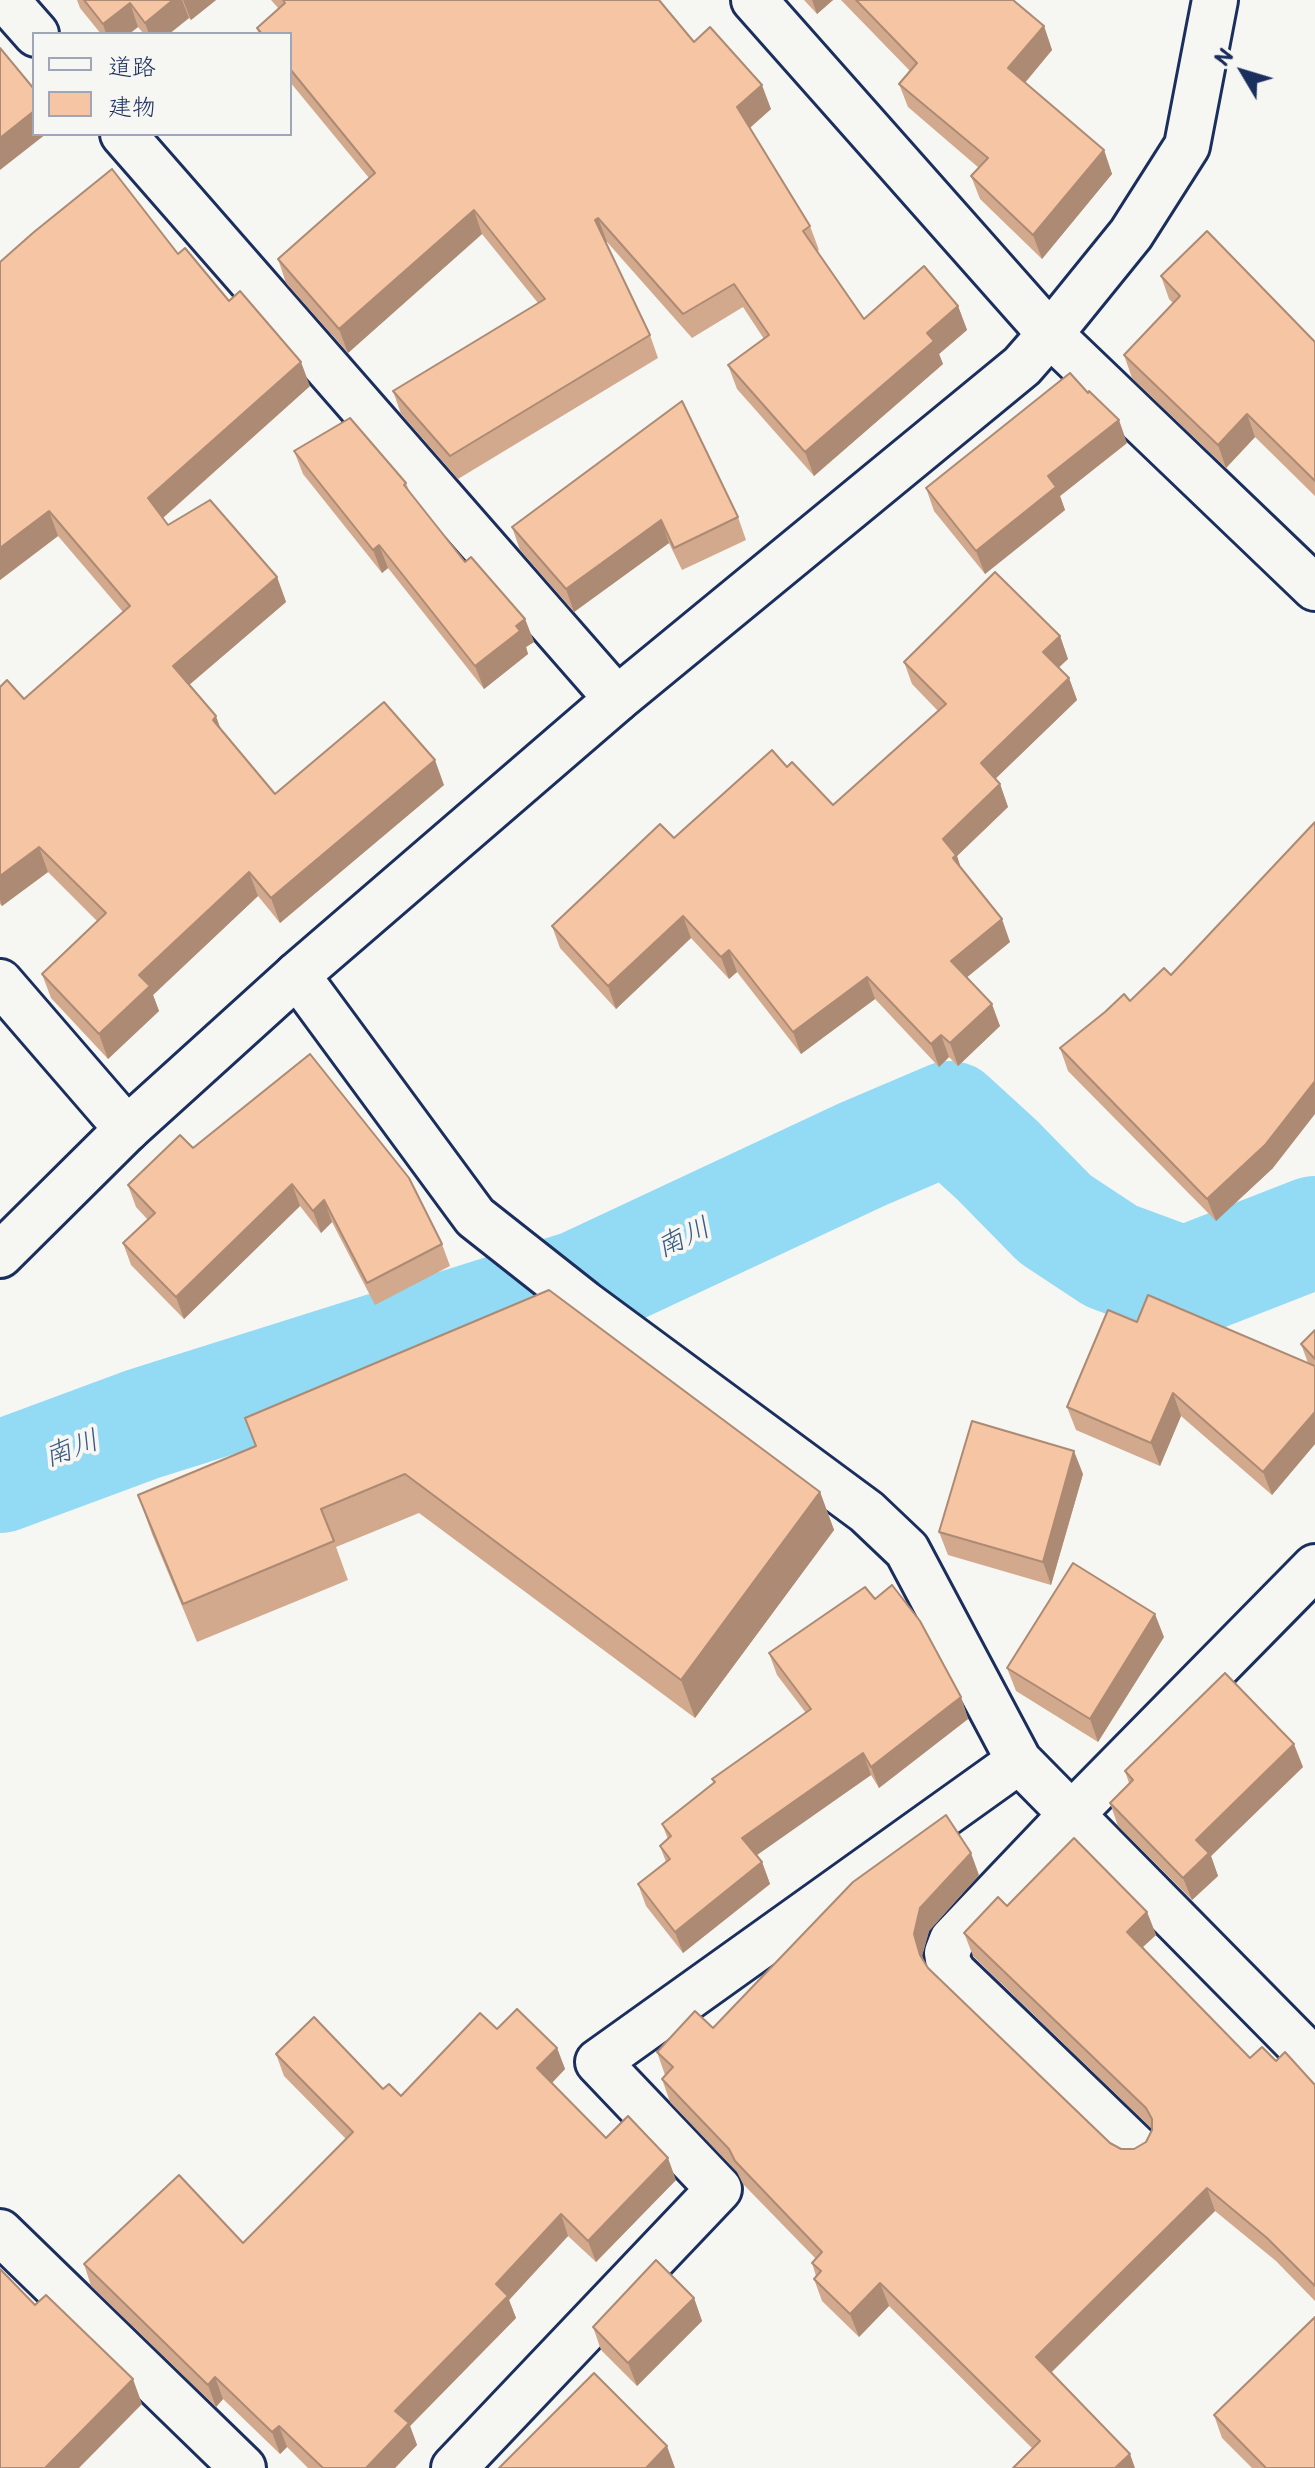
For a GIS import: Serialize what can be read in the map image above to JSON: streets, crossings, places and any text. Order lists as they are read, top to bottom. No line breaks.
{"water":["南川"],"legend":["道路","建物"],"north":"top left"}
